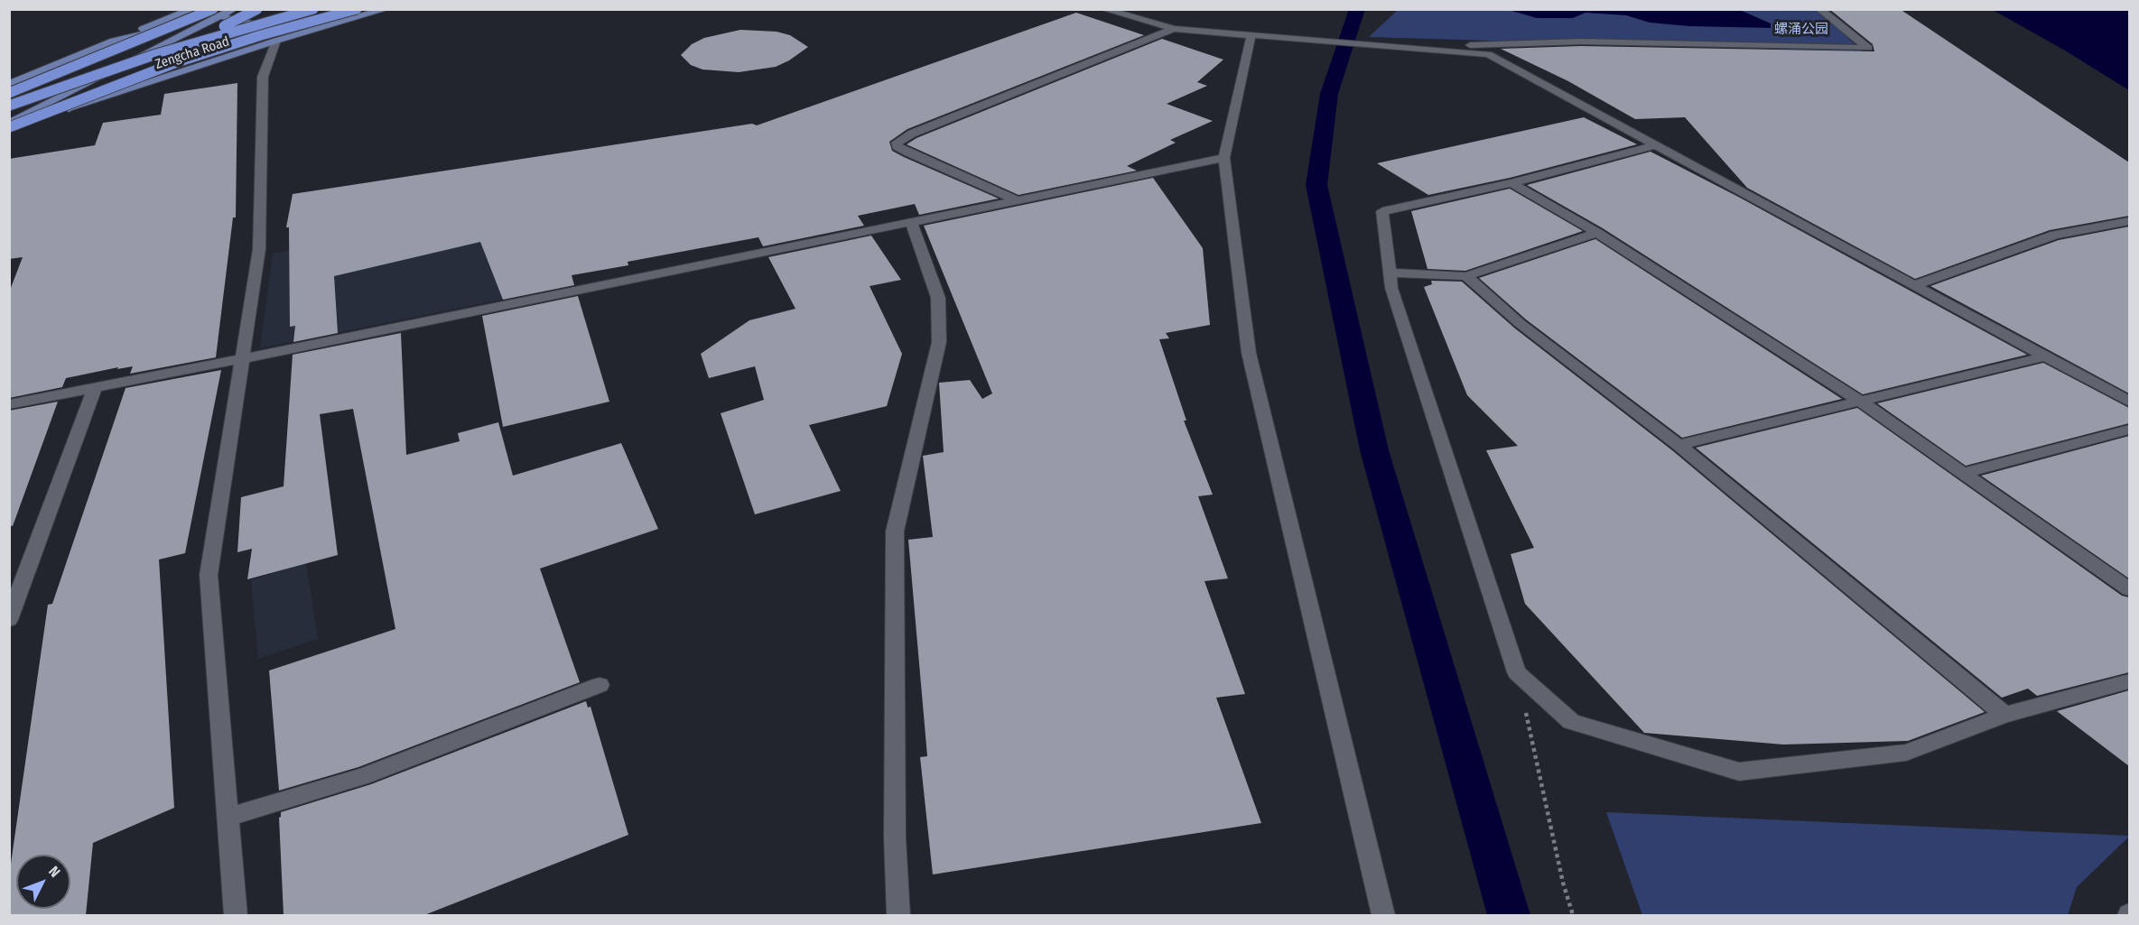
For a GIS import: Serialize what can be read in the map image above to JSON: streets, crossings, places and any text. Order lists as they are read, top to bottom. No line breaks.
{"streets":{"highway":["Zengcha Road"]},"parks":["螺涌公园"],"north":"top right"}
